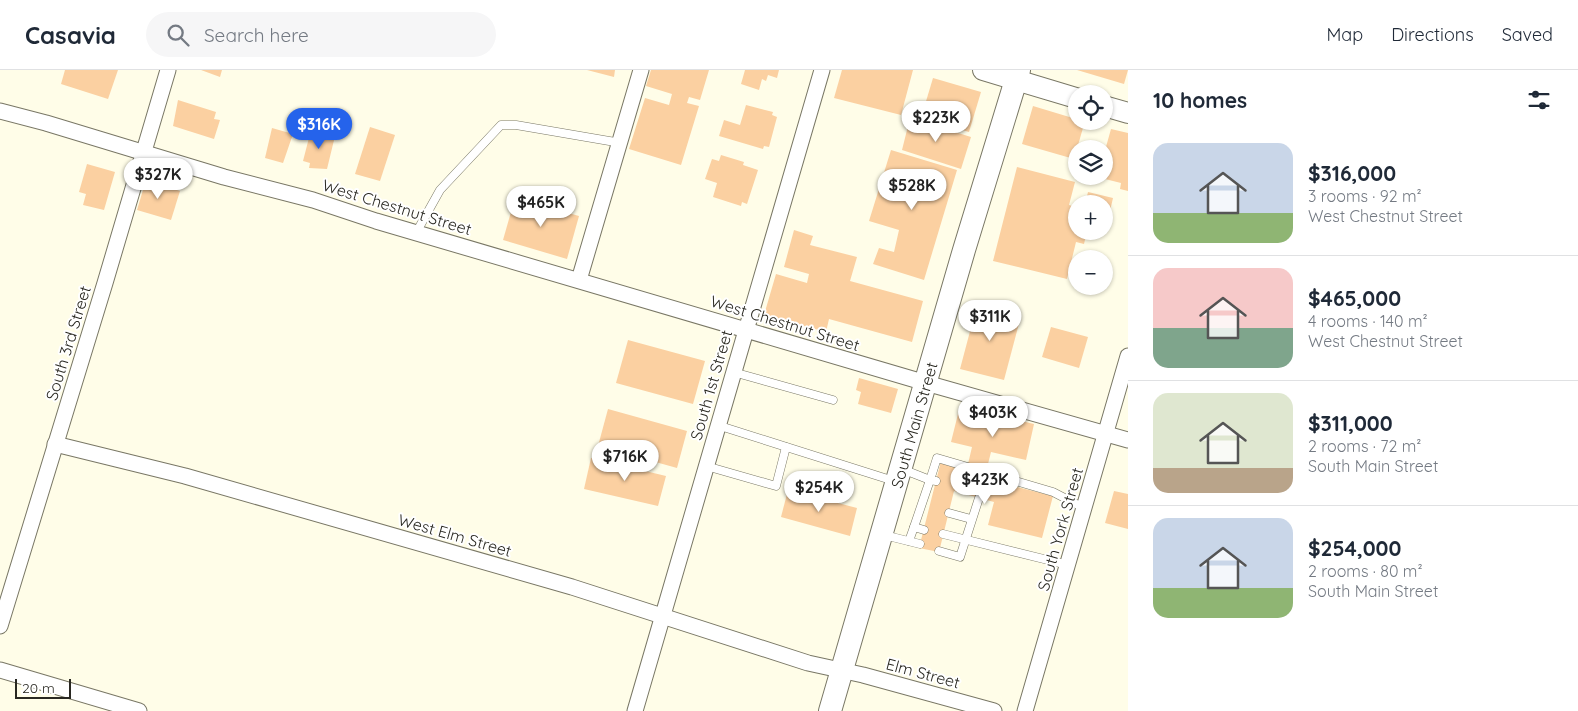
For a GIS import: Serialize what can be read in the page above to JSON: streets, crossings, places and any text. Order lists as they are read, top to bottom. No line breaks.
{"streets":{"main road":["South Main Street"],"street":["West Chestnut Street","South 3rd Street","South 1st Street","South York Street","West Elm Street","Elm Street"]},"crossings":[["West Chestnut Street","South 3rd Street"],["West Chestnut Street","South 1st Street"],["West Chestnut Street","South Main Street"],["West Chestnut Street","South York Street"],["South 3rd Street","West Elm Street"],["South 1st Street","West Elm Street"],["South Main Street","West Elm Street"],["South Main Street","Elm Street"],["West Elm Street","Elm Street"]],"scale_bar":"20 m","page":{"header":"Casavia","search":"Search here","nav":["Map","Directions","Saved"],"heading":"10 homes","map_buttons":["+","−"],"price":["$223K","$316K","$327K","$528K","$465K","$311K","$403K","$716K","$423K","$254K"],"list":[{"name":"$316,000","note":"3 rooms · 92 m² · West Chestnut Street"},{"name":"$465,000","note":"4 rooms · 140 m² · West Chestnut Street"},{"name":"$311,000","note":"2 rooms · 72 m² · South Main Street"},{"name":"$254,000","note":"2 rooms · 80 m² · South Main Street"}],"scale":"20 m"}}
